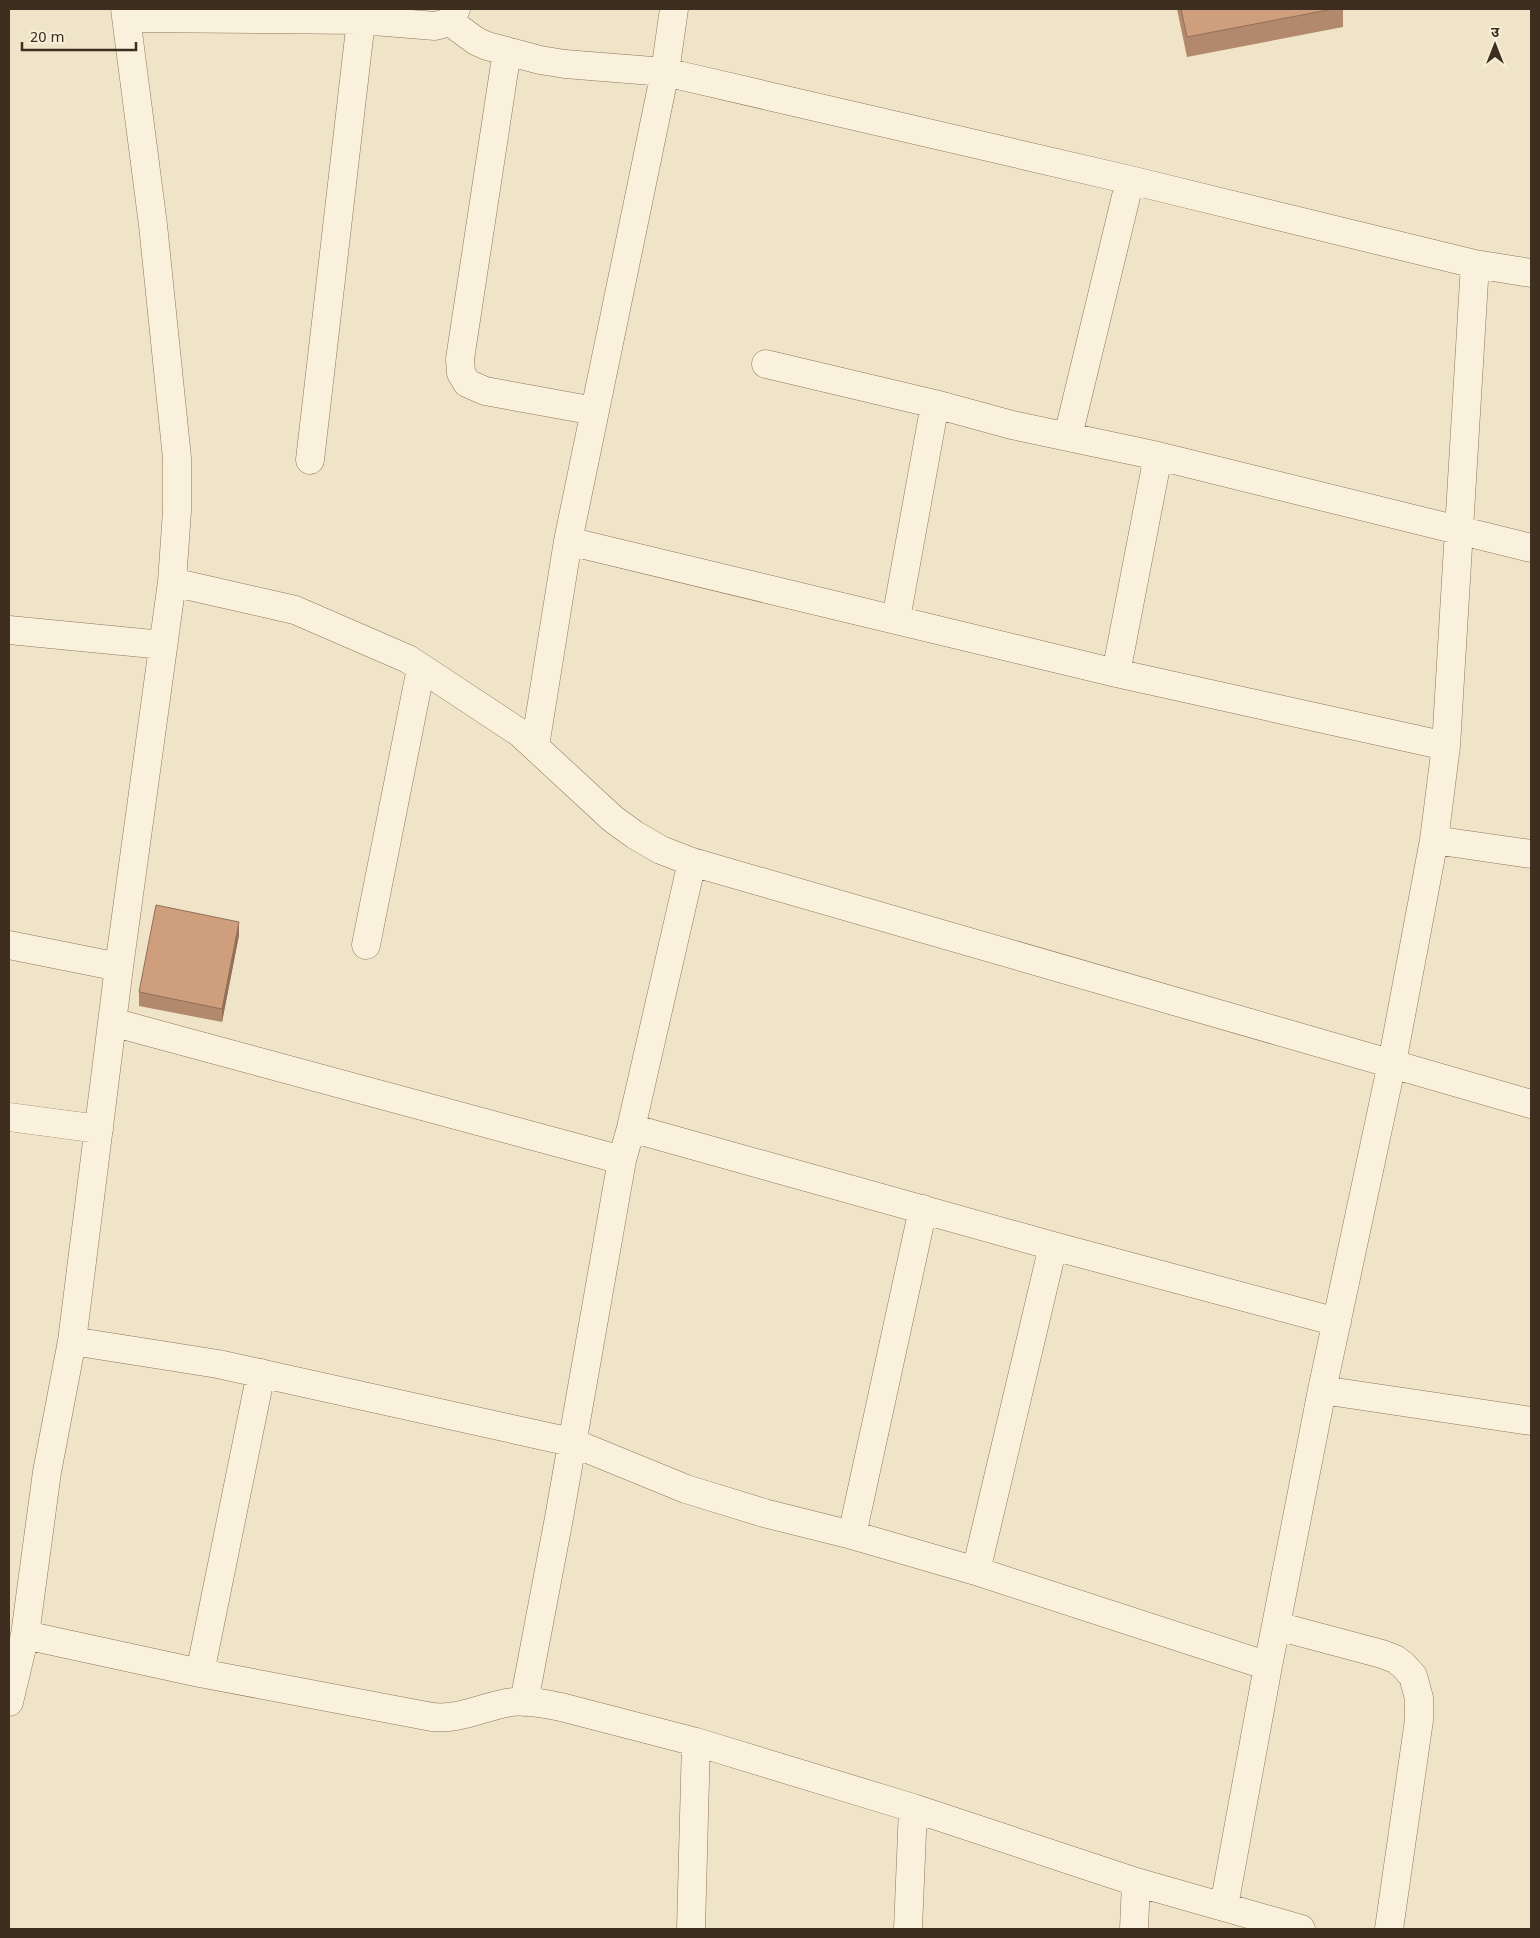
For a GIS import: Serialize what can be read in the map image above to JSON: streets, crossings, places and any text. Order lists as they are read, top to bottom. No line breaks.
{"scale_bar":"20 m","north":"top"}
